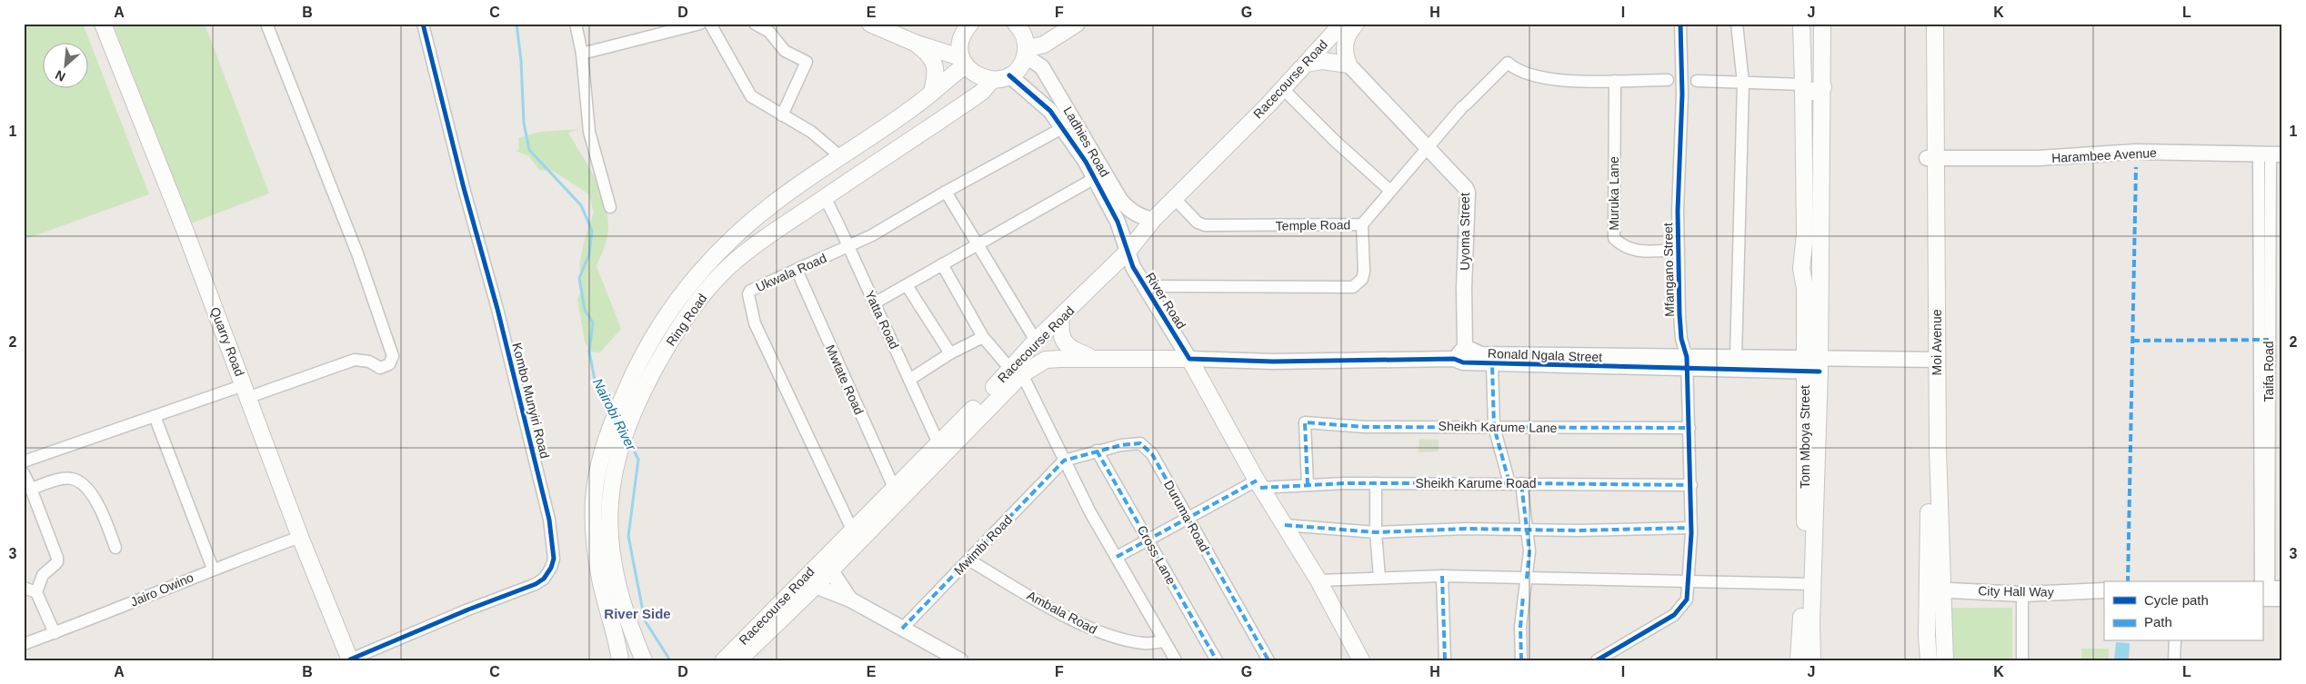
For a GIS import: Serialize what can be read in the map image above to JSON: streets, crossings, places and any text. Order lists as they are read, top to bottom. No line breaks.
{"streets":{"main road":["Racecourse Road","River Road","Ring Road","Quarry Road","Moi Avenue","Ronald Ngala Street","Tom Mboya Street"],"street":["Ladhies Road","Harambee Avenue","Muruka Lane","Temple Road","Uyoma Street","Mfangano Street","Ukwala Road","Yatta Road","Taifa Road","Mwtate Road","Kombo Munyiri Road","Sheikh Karume Lane","Sheikh Karume Road","Duruma Road","Mwimbi Road","Cross Lane","Jairo Owino","City Hall Way","Ambala Road"]},"crossings":[["Racecourse Road","Ladhies Road"],["Racecourse Road","Temple Road"],["Racecourse Road","Ukwala Road"],["Racecourse Road","River Road"],["Racecourse Road","Yatta Road"],["Racecourse Road","Ronald Ngala Street"],["Racecourse Road","Mwtate Road"],["Ladhies Road","Ukwala Road"],["Ladhies Road","River Road"],["Harambee Avenue","Moi Avenue"],["Harambee Avenue","Taifa Road"],["Muruka Lane","Temple Road"],["Muruka Lane","Mfangano Street"],["Temple Road","Uyoma Street"],["Uyoma Street","Ronald Ngala Street"],["Mfangano Street","Ronald Ngala Street"],["Mfangano Street","Sheikh Karume Lane"],["Mfangano Street","Sheikh Karume Road"],["Ukwala Road","Yatta Road"],["Ukwala Road","Mwtate Road"],["River Road","Ronald Ngala Street"],["River Road","Sheikh Karume Road"],["Ring Road","Yatta Road"],["Quarry Road","Kombo Munyiri Road"],["Quarry Road","Jairo Owino"],["Moi Avenue","Ronald Ngala Street"],["Moi Avenue","City Hall Way"],["Ronald Ngala Street","Tom Mboya Street"],["Sheikh Karume Lane","Sheikh Karume Road"],["Sheikh Karume Road","Duruma Road"],["Sheikh Karume Road","Cross Lane"],["Duruma Road","Mwimbi Road"],["Duruma Road","Cross Lane"],["Mwimbi Road","Ambala Road"]],"districts":["River Side"],"water":["Nairobi River"],"legend":["Cycle path","Path"],"north":"bottom left","grid":{"columns":["A","B","C","D","E","F","G","H","I","J","K","L"],"rows":["1","2","3"]}}
